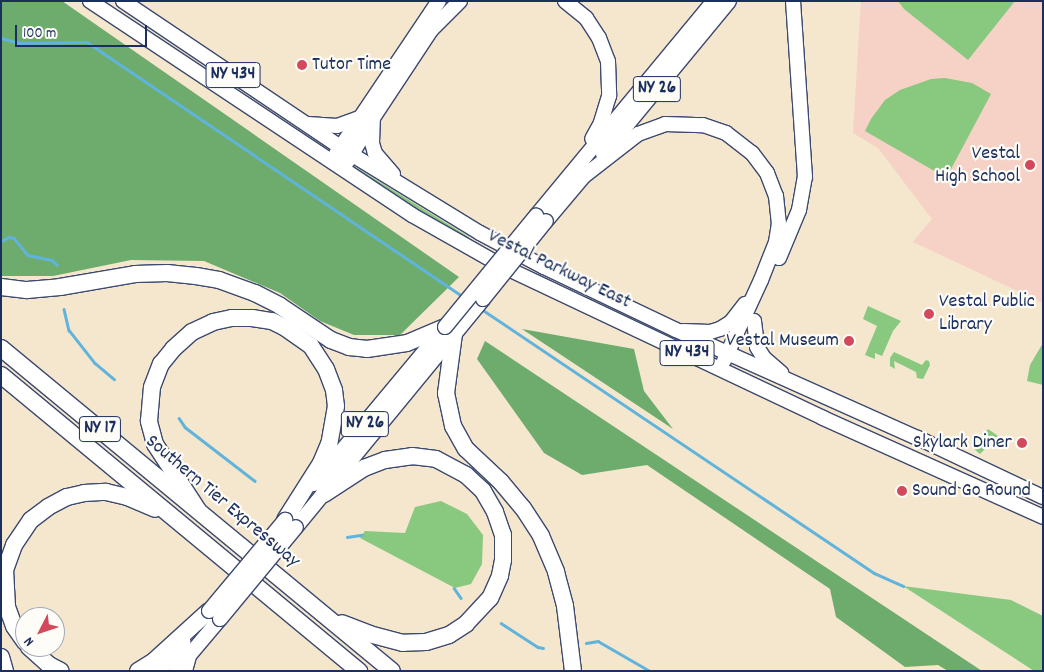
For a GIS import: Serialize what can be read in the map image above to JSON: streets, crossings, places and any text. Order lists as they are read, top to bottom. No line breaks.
{"streets":{"highway":["NY 17","Southern Tier Expressway"],"main road":["NY 434","NY 26","Vestal Parkway East"]},"places":["Tutor Time","Vestal High School","Vestal Public Library","Vestal Museum","Skylark Diner","Sound Go Round"],"scale_bar":"100 m","north":"bottom left"}
